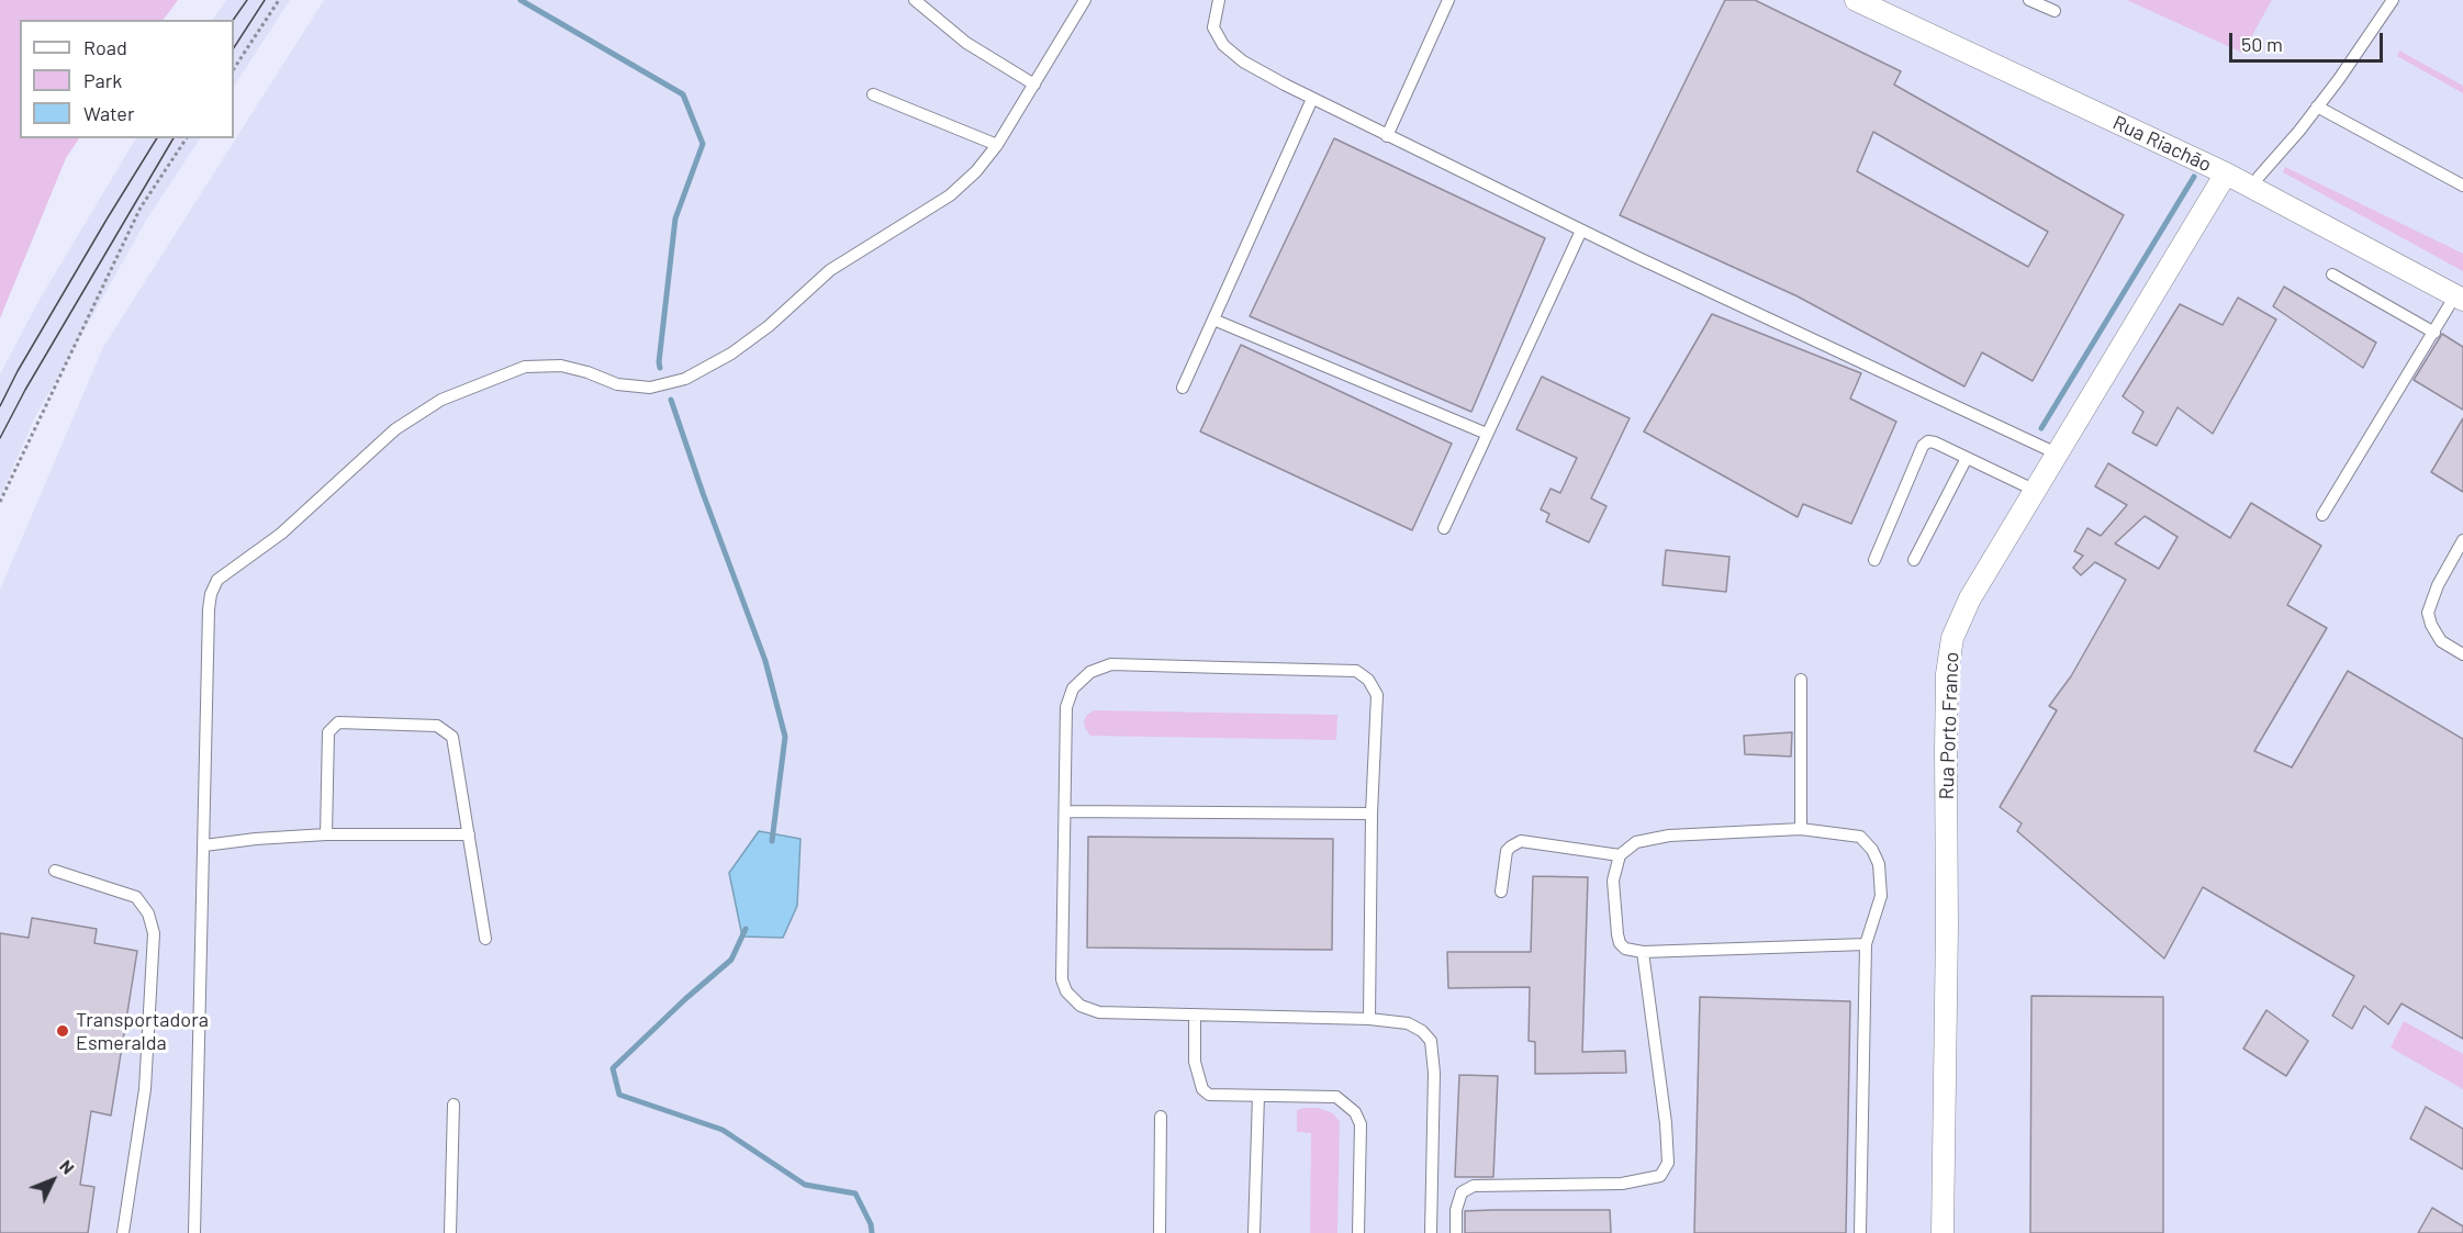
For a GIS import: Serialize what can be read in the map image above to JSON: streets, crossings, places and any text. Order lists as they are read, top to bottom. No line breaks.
{"streets":{"street":["Rua Riachão","Rua Porto Franco"]},"crossings":[["Rua Riachão","Rua Porto Franco"]],"places":["Transportadora Esmeralda"],"legend":["Road","Park","Water"],"scale_bar":"50 m","north":"top right"}
